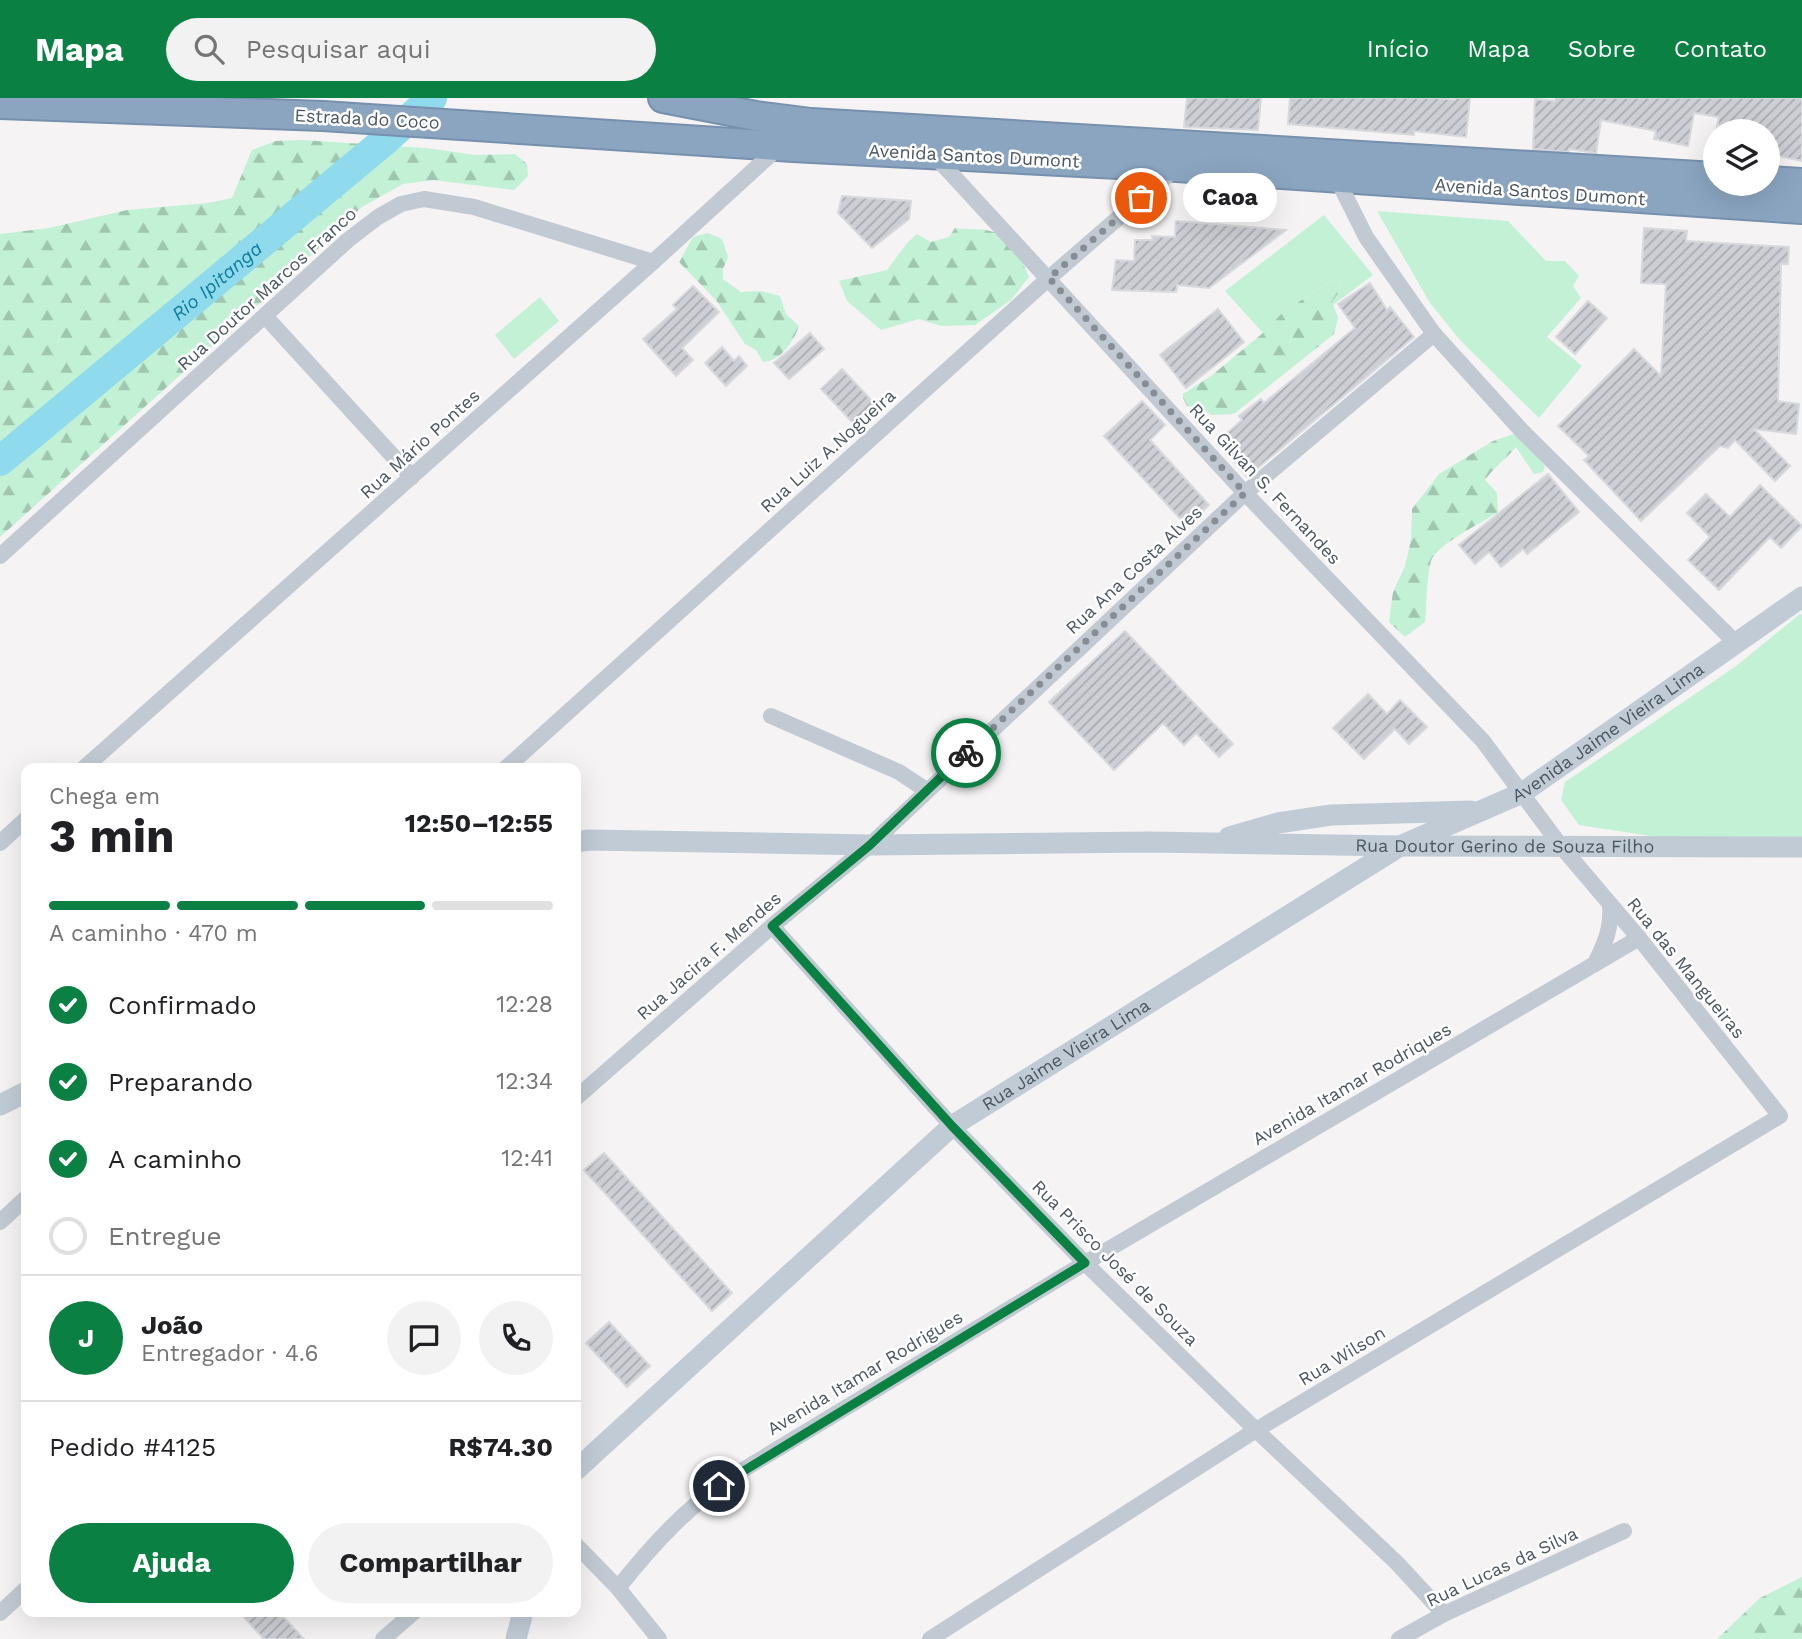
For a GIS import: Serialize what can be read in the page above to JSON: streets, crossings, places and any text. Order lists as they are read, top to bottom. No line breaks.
{"streets":{"highway":["Estrada do Coco","Avenida Santos Dumont"],"main road":["Avenida Jaime Vieira Lima","Rua Doutor Gerino de Souza Filho","Rua Jaime Vieira Lima"],"street":["Rua Doutor Marcos Franco","Rua Mário Pontes","Rua Luiz A.Nogueira","Rua Gilvan S. Fernandes","Rua Ana Costa Alves","Rua Jacira F. Mendes","Rua das Mangueiras","Avenida Itamar Rodriques","Rua Prisco José de Souza","Rua Wilson","Avenida Itamar Rodrigues","Rua Lucas da Silva"]},"crossings":[["Estrada do Coco","Avenida Santos Dumont"],["Avenida Santos Dumont","Rua Mário Pontes"],["Avenida Santos Dumont","Rua Luiz A.Nogueira"],["Avenida Santos Dumont","Rua Gilvan S. Fernandes"],["Rua Doutor Marcos Franco","Rua Mário Pontes"],["Rua Luiz A.Nogueira","Rua Gilvan S. Fernandes"],["Rua Gilvan S. Fernandes","Rua Ana Costa Alves"],["Rua Gilvan S. Fernandes","Avenida Jaime Vieira Lima"],["Rua Gilvan S. Fernandes","Rua Doutor Gerino de Souza Filho"],["Rua Gilvan S. Fernandes","Rua das Mangueiras"],["Rua Ana Costa Alves","Rua Doutor Gerino de Souza Filho"],["Rua Ana Costa Alves","Rua Jacira F. Mendes"],["Avenida Jaime Vieira Lima","Rua Doutor Gerino de Souza Filho"],["Avenida Jaime Vieira Lima","Rua Jaime Vieira Lima"],["Rua Doutor Gerino de Souza Filho","Rua Jacira F. Mendes"],["Rua Doutor Gerino de Souza Filho","Rua das Mangueiras"],["Rua Doutor Gerino de Souza Filho","Rua Jaime Vieira Lima"],["Rua Jacira F. Mendes","Rua Prisco José de Souza"],["Rua das Mangueiras","Avenida Itamar Rodriques"],["Rua das Mangueiras","Rua Wilson"],["Rua Jaime Vieira Lima","Rua Prisco José de Souza"],["Avenida Itamar Rodriques","Rua Prisco José de Souza"],["Avenida Itamar Rodriques","Avenida Itamar Rodrigues"],["Rua Prisco José de Souza","Rua Wilson"],["Rua Prisco José de Souza","Avenida Itamar Rodrigues"],["Rua Prisco José de Souza","Rua Lucas da Silva"]],"water":["Rio Ipitanga"],"places":["Caoa"],"page":{"header":"Mapa","search":"Pesquisar aqui","nav":["Início","Mapa","Sobre","Contato"],"bubble":"Caoa","heading":["3 min","Chega em","12:50–12:55"],"panel":["João","Entregador · 4.6","Pedido #4125","R$74.30"],"bar":"A caminho · 470 m","list":[["Confirmado","12:28"],["Preparando","12:34"],["A caminho","12:41"],"Entregue"],"round":"J","buttons":["Ajuda","Compartilhar"]}}
